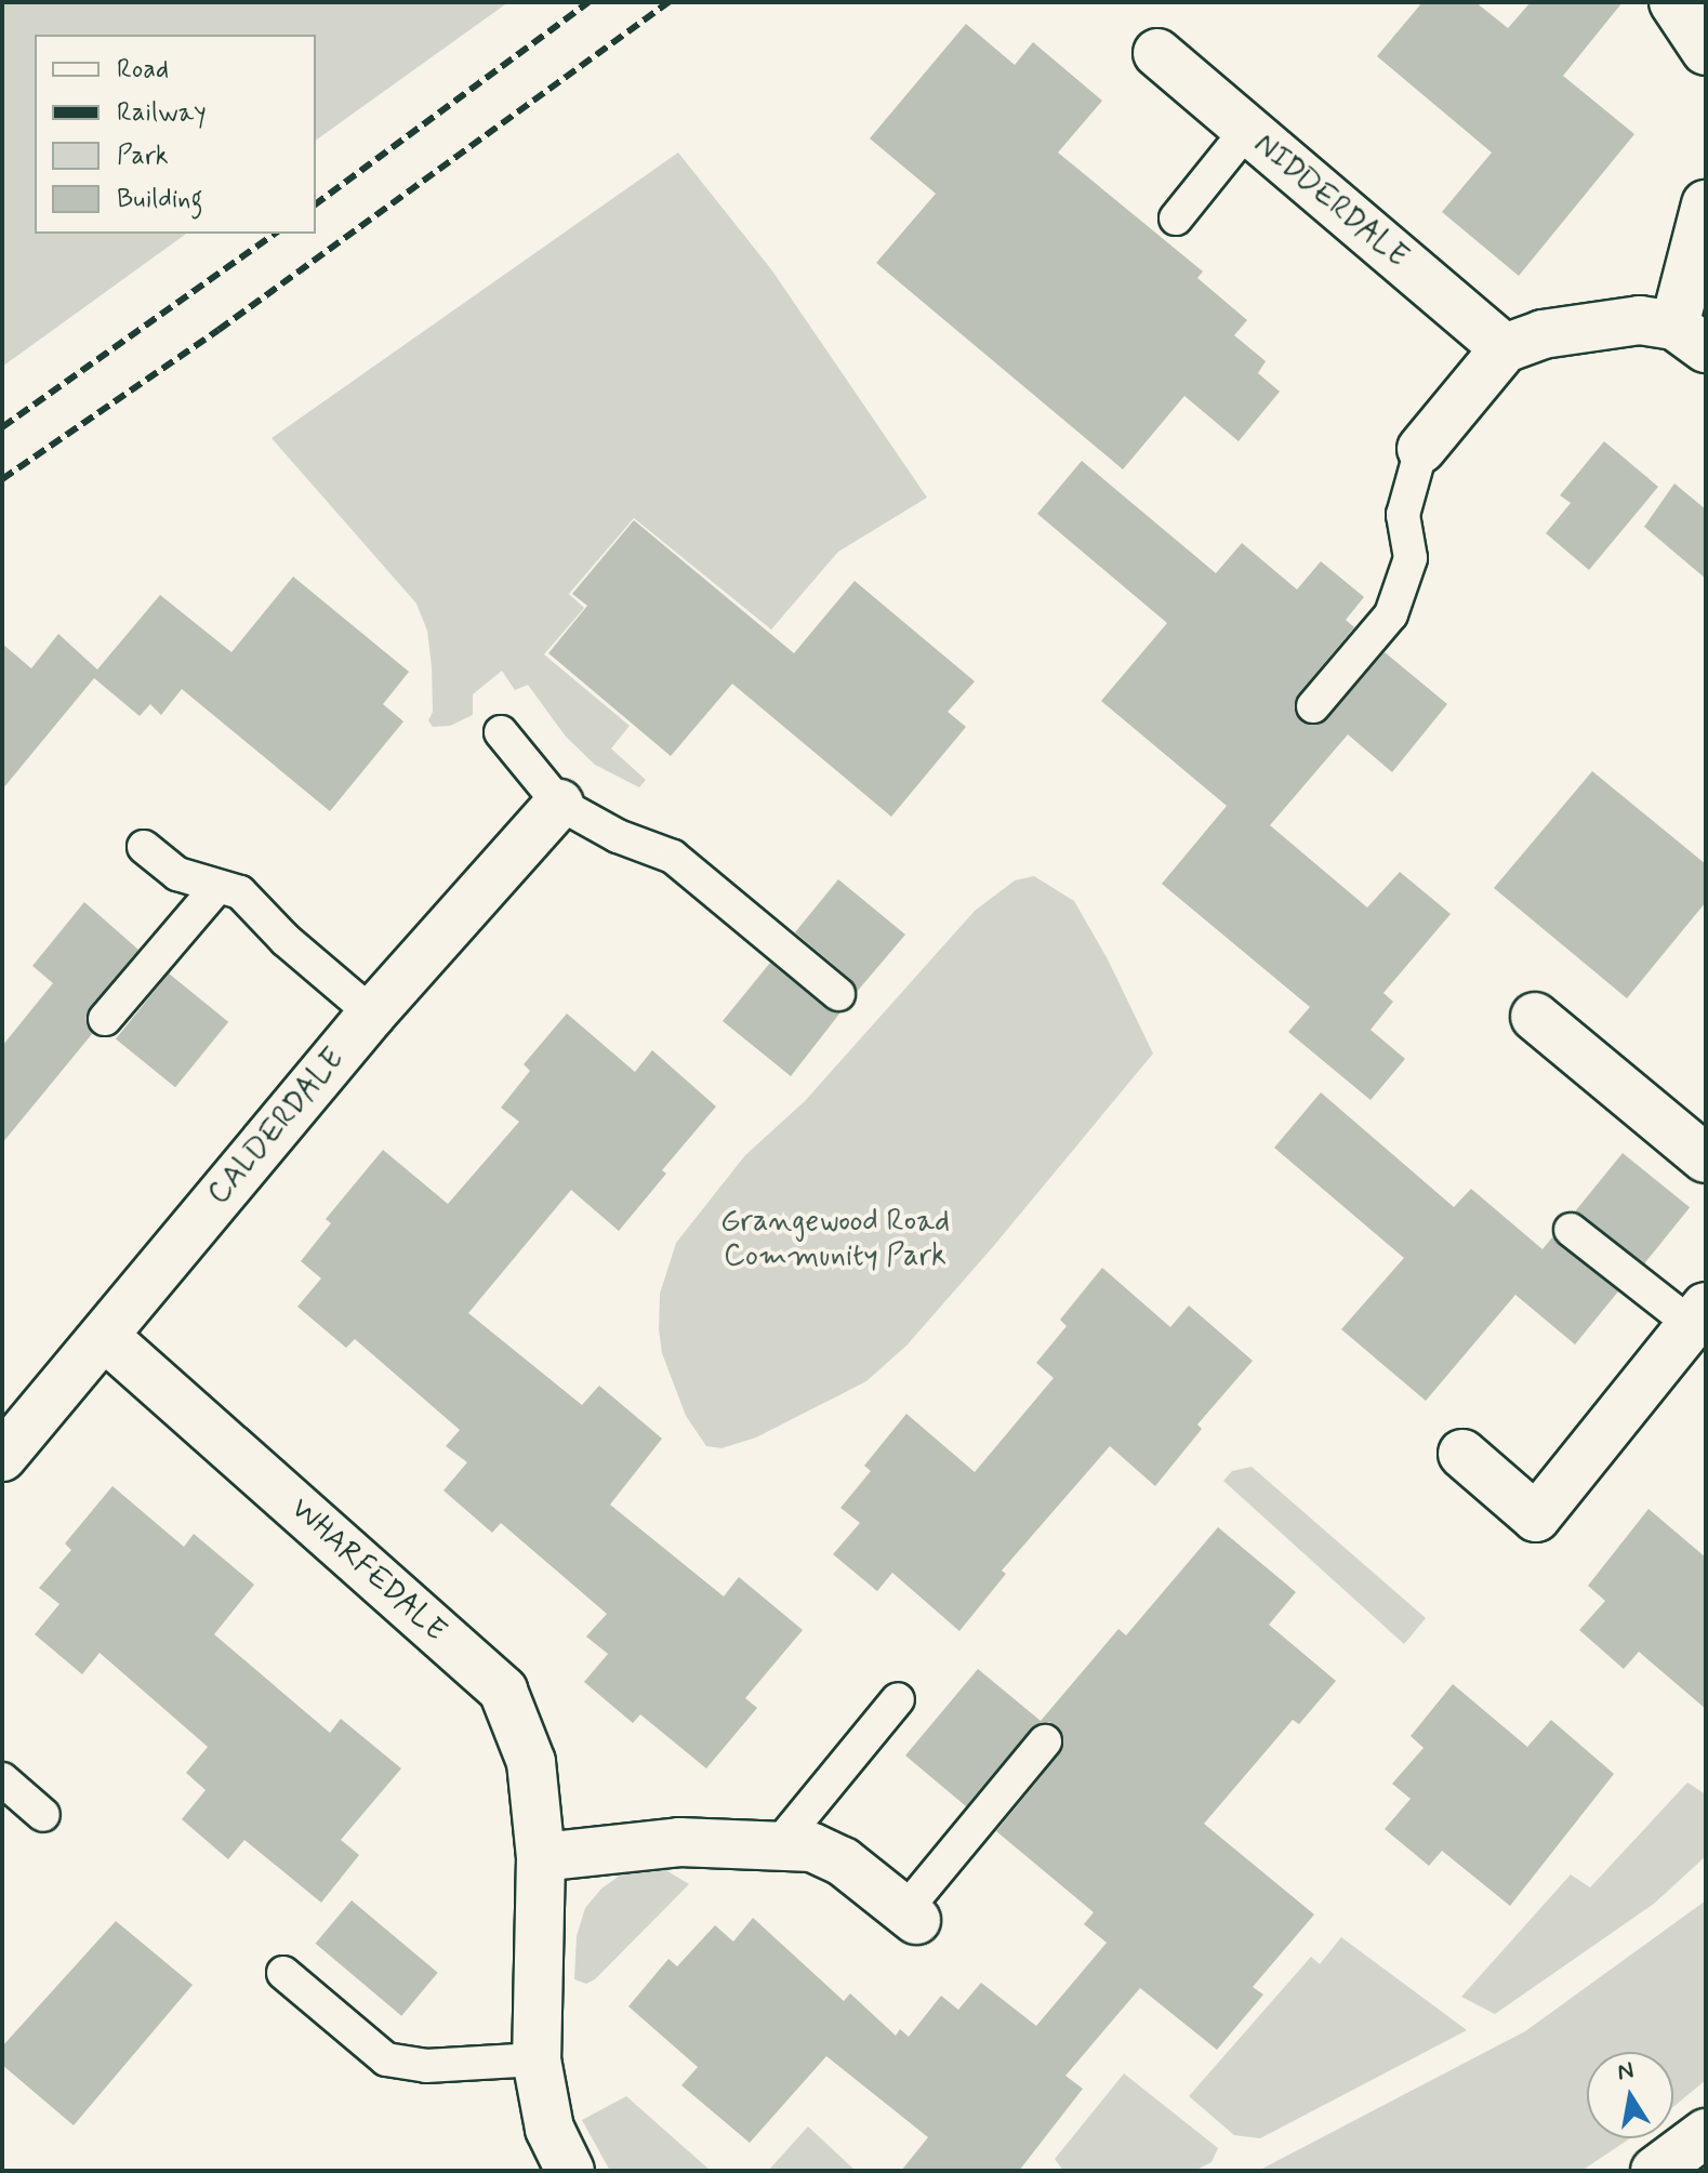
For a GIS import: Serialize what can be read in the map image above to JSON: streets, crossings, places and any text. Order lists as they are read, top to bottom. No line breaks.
{"streets":{"street":["NIDDERDALE","CALDERDALE","WHARFEDALE"]},"crossings":[["CALDERDALE","WHARFEDALE"]],"parks":["Grangewood Road Community Park"],"legend":["Road","Railway","Park","Building"],"north":"top"}
